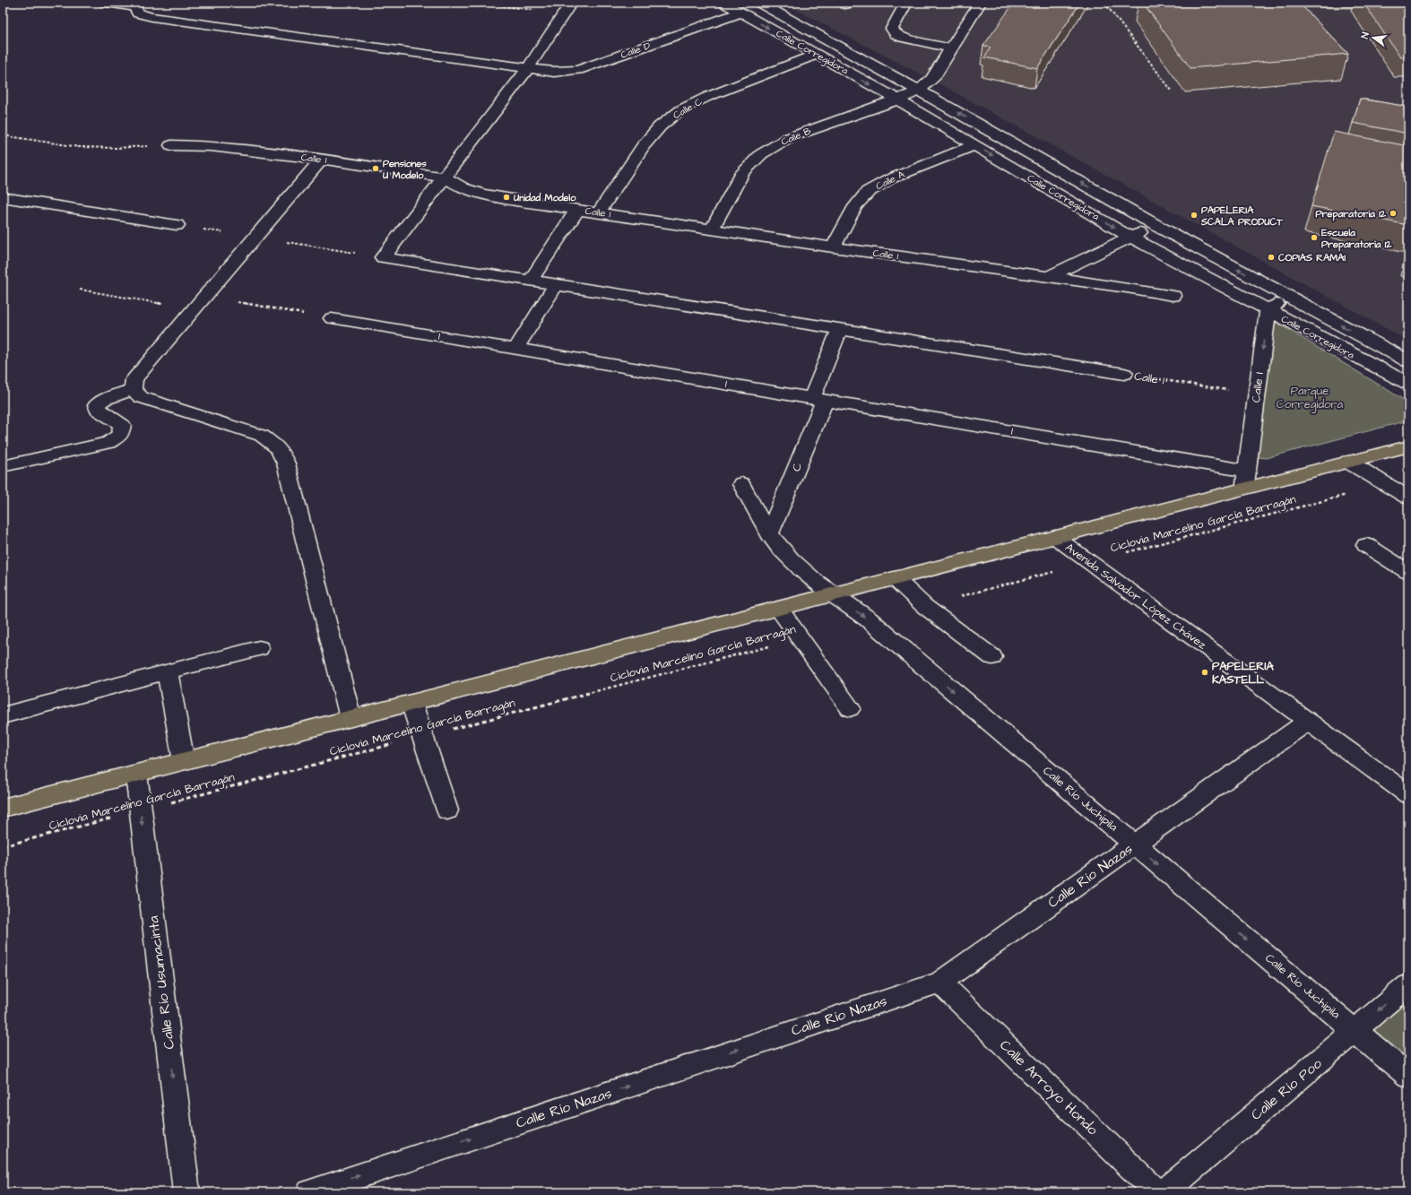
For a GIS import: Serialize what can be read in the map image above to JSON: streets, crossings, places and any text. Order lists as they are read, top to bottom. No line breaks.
{"streets":{"street":["Calle D","Calle Corregidora","Calle C","Calle B","Calle 1","Calle A","1","Calle I","C","Avenida Salvador López Chávez","Calle Río Juchipila","Calle Río Nazas","Calle Río Usumacinta","Calle Arroyo Hondo","Calle Río Poo"],"path":["Ciclovia Marcelino García Barragán"]},"crossings":[["Calle D","Calle Corregidora"],["Calle Corregidora","Calle C"],["Calle Corregidora","Calle B"],["Calle Corregidora","Calle A"],["Calle Corregidora","Calle I"],["Calle C","Calle 1"],["Calle B","Calle 1"],["Calle 1","Calle A"],["Calle 1","Calle I"],["Calle 1","C"],["1","Calle I"],["1","C"],["Ciclovia Marcelino García Barragán","Avenida Salvador López Chávez"],["Ciclovia Marcelino García Barragán","Calle Río Usumacinta"],["Avenida Salvador López Chávez","Calle Río Nazas"],["Calle Río Juchipila","Calle Río Nazas"],["Calle Río Juchipila","Calle Río Poo"],["Calle Río Nazas","Calle Arroyo Hondo"]],"one_way":["Calle I","Calle Río Nazas","Calle Río Usumacinta"],"parks":["Parque Corregidora"],"places":["Pensiones U Modelo","Unidad Modelo","Preparatoria 12","PAPELERIA SCALA PRODUCT","Escuela Preparatoria 12","COPIAS RAMAI","PAPELERIA KASTELL"],"north":"left"}
